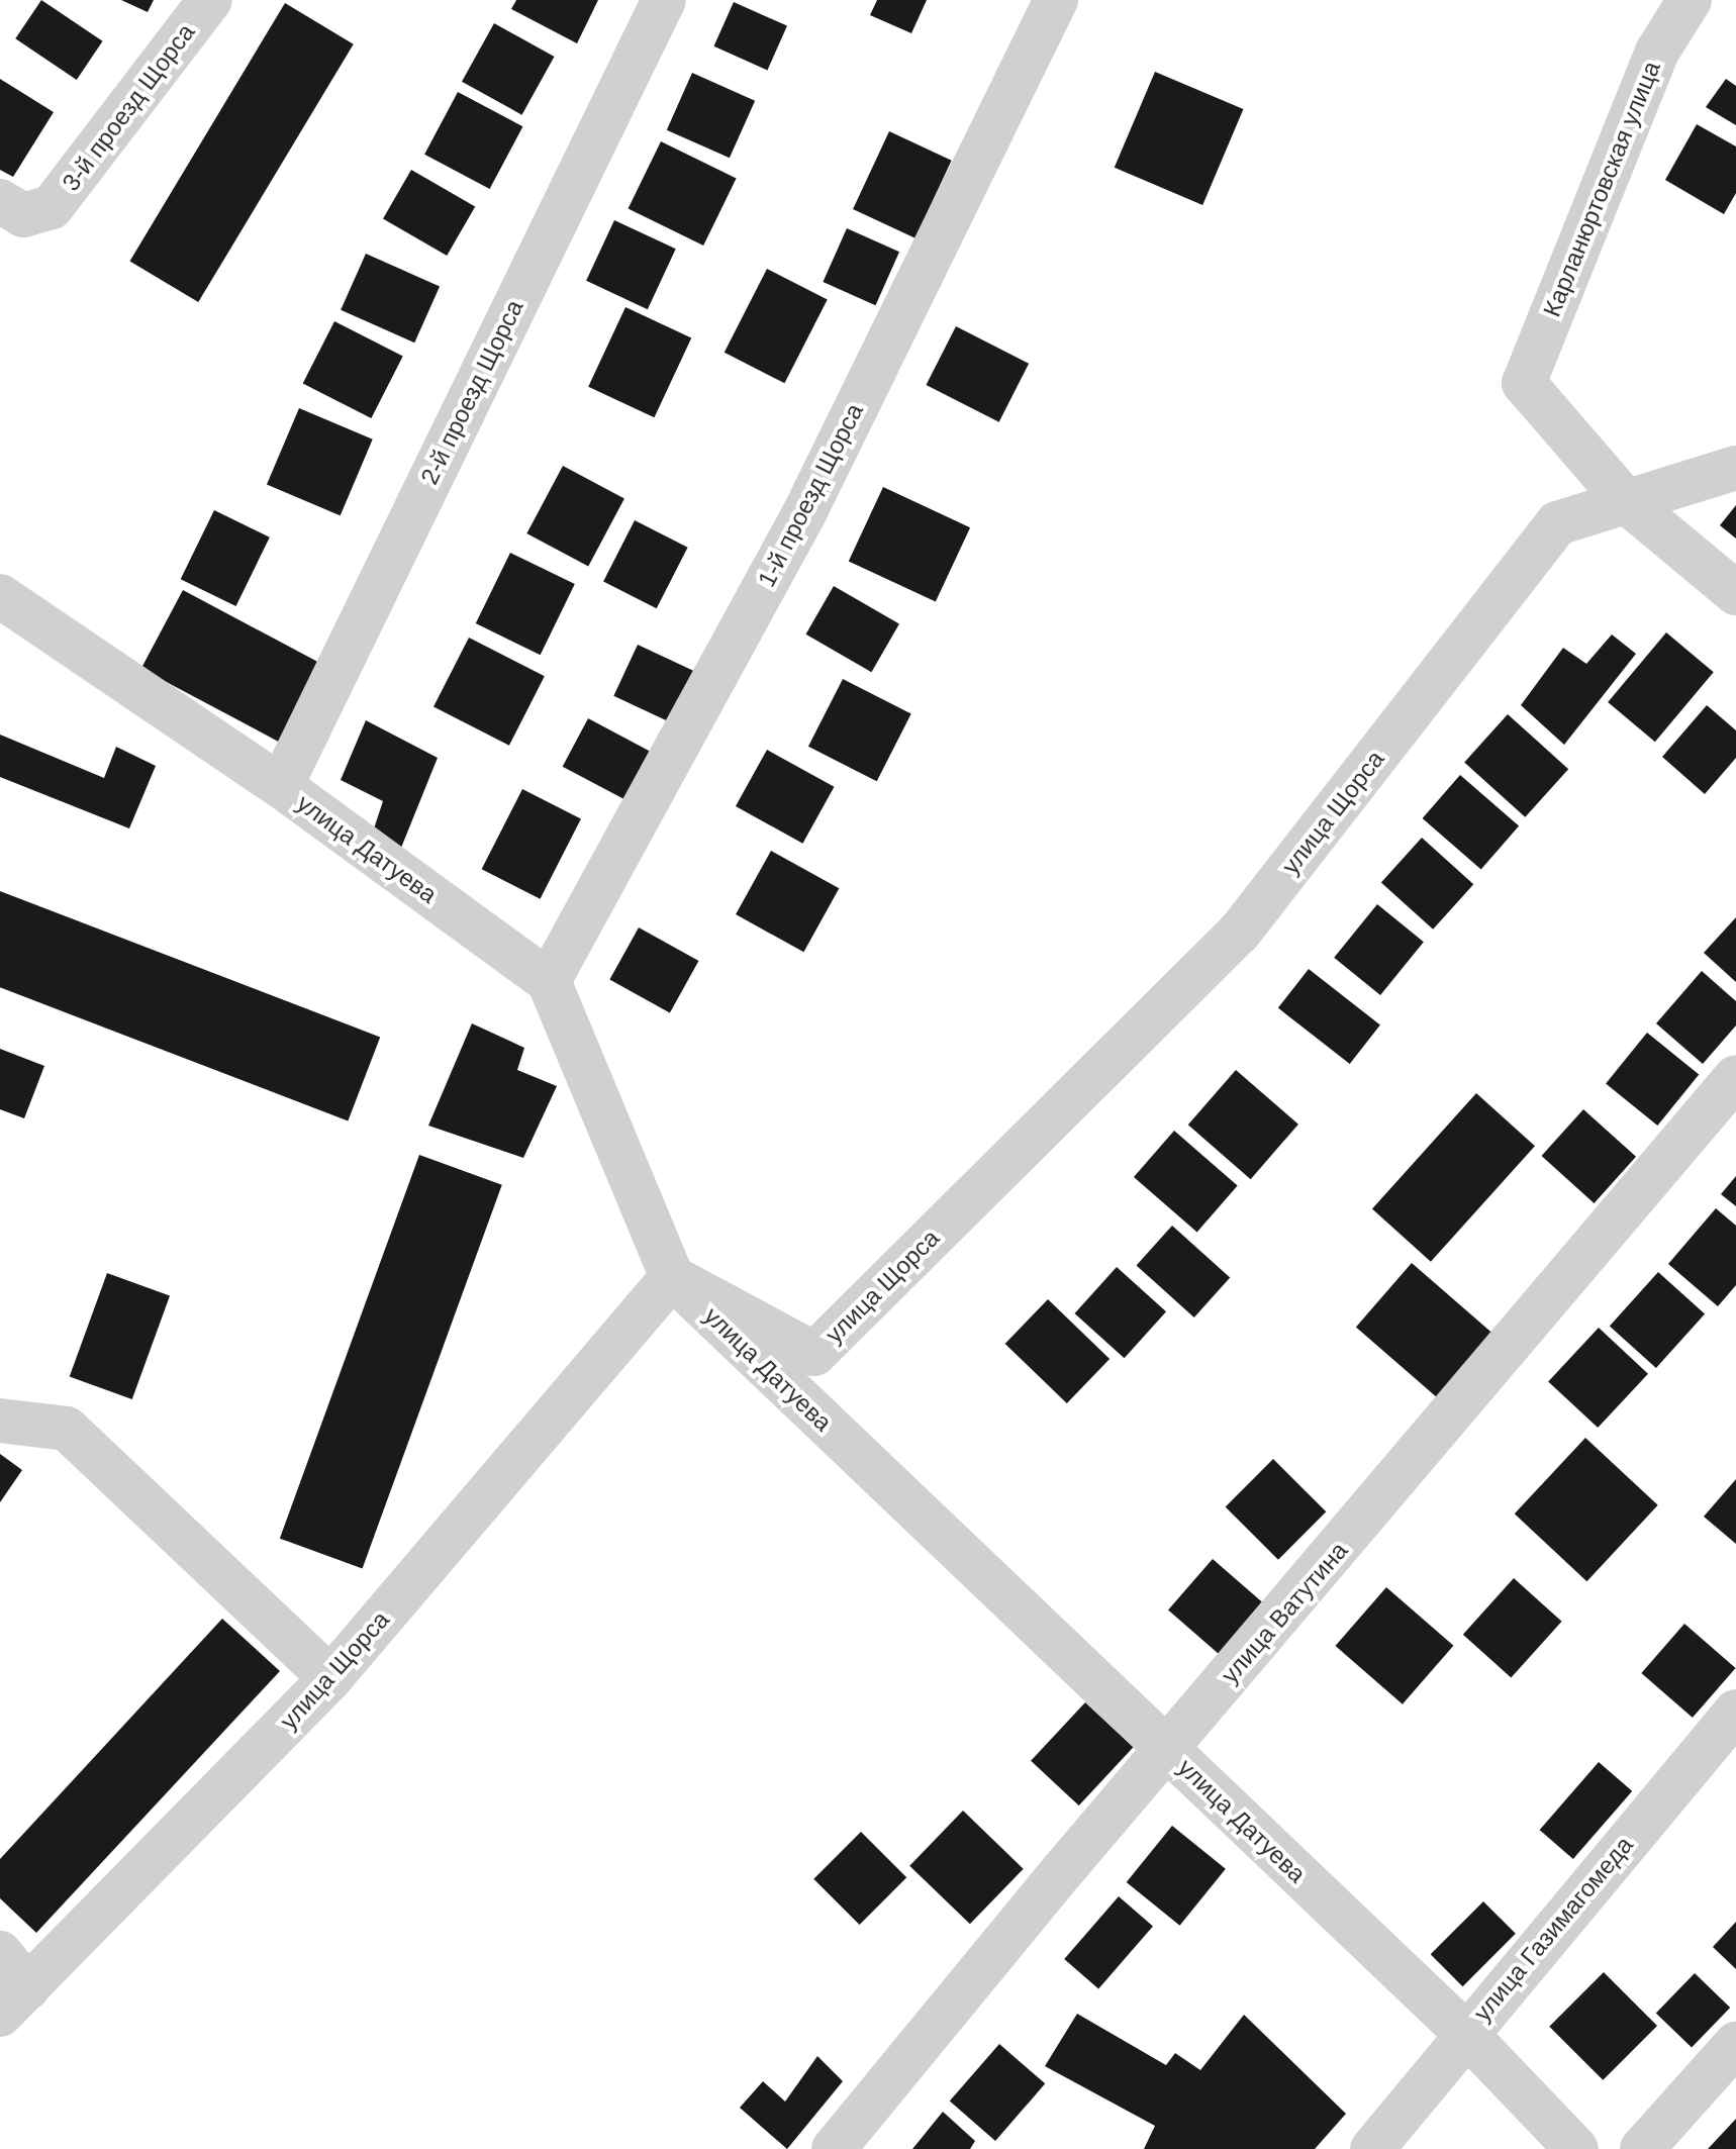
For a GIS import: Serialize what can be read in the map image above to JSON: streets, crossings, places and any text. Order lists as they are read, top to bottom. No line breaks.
{"streets":{"street":["3-й проезд Щорса","Карланюртовская улица","2-й проезд Щорса","1-й проезд Щорса","улица Щорса","улица Датуева","улица Ватутина","улица Газимагомеда"]},"crossings":[["Карланюртовская улица","улица Щорса"],["2-й проезд Щорса","улица Датуева"],["1-й проезд Щорса","улица Датуева"],["улица Щорса","улица Датуева"],["улица Датуева","улица Ватутина"],["улица Датуева","улица Газимагомеда"]]}
